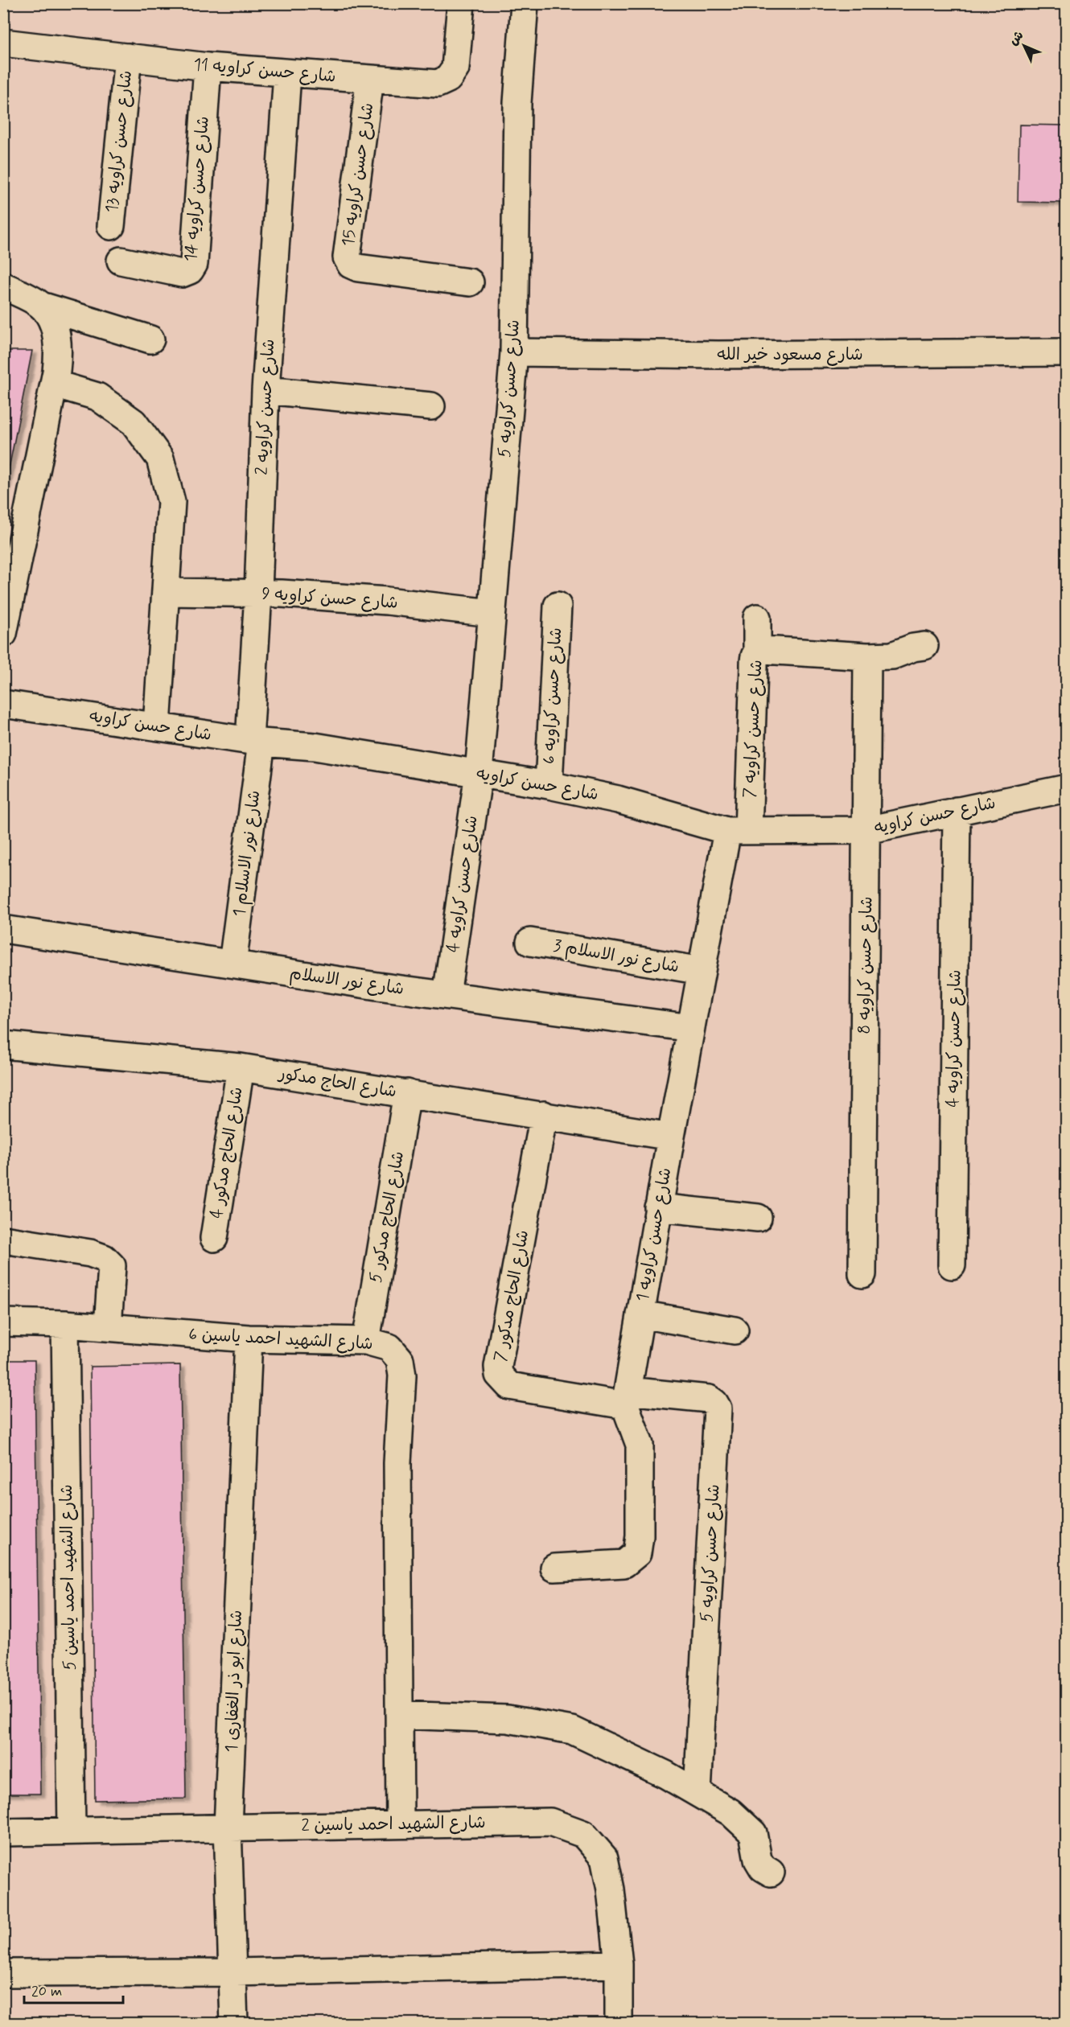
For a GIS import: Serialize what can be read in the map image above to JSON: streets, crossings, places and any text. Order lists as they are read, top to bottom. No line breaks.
{"streets":{"street":["شارع حسن كراويه 11","شارع حسن كراويه 13","شارع حسن كراويه 15","شارع حسن كراويه 14","شارع مسعود خير الله","شارع حسن كراويه 5","شارع حسن كراويه 2","شارع حسن كراويه 9","شارع حسن كراويه 6","شارع حسن كراويه","شارع حسن كراويه 7","شارع نور الاسلام 1","شارع حسن كراويه 4","شارع نور الاسلام 3","شارع حسن كراويه 8","شارع نور الاسلام","شارع الحاج مدكور","شارع الحاج مدكور 4","شارع الحاج مدكور 5","شارع حسن كراويه 1","شارع الحاج مدكور 7","شارع الشهيد احمد ياسين 6","شارع الشهيد احمد ياسين 5","شارع ابو ذر الغفارى 1","شارع الشهيد احمد ياسين 2"]},"crossings":[["شارع حسن كراويه 11","شارع حسن كراويه 13"],["شارع حسن كراويه 11","شارع حسن كراويه 15"],["شارع حسن كراويه 11","شارع حسن كراويه 14"],["شارع حسن كراويه 11","شارع حسن كراويه 2"],["شارع مسعود خير الله","شارع حسن كراويه 5"],["شارع حسن كراويه 5","شارع حسن كراويه 9"],["شارع حسن كراويه 5","شارع حسن كراويه"],["شارع حسن كراويه 5","شارع حسن كراويه 4"],["شارع حسن كراويه 5","شارع حسن كراويه 1"],["شارع حسن كراويه 5","شارع الحاج مدكور 7"],["شارع حسن كراويه 2","شارع حسن كراويه 9"],["شارع حسن كراويه 2","شارع حسن كراويه"],["شارع حسن كراويه 2","شارع نور الاسلام 1"],["شارع حسن كراويه 6","شارع حسن كراويه"],["شارع حسن كراويه","شارع حسن كراويه 7"],["شارع حسن كراويه","شارع نور الاسلام 1"],["شارع حسن كراويه","شارع حسن كراويه 4"],["شارع حسن كراويه","شارع حسن كراويه 8"],["شارع حسن كراويه","شارع حسن كراويه 1"],["شارع حسن كراويه 7","شارع حسن كراويه 8"],["شارع حسن كراويه 7","شارع حسن كراويه 1"],["شارع نور الاسلام 1","شارع نور الاسلام"],["شارع حسن كراويه 4","شارع نور الاسلام"],["شارع نور الاسلام 3","شارع حسن كراويه 1"],["شارع نور الاسلام","شارع حسن كراويه 1"],["شارع الحاج مدكور","شارع الحاج مدكور 4"],["شارع الحاج مدكور","شارع الحاج مدكور 5"],["شارع الحاج مدكور","شارع حسن كراويه 1"],["شارع الحاج مدكور","شارع الحاج مدكور 7"],["شارع الحاج مدكور 5","شارع الشهيد احمد ياسين 6"],["شارع حسن كراويه 1","شارع الحاج مدكور 7"],["شارع الشهيد احمد ياسين 6","شارع الشهيد احمد ياسين 5"],["شارع الشهيد احمد ياسين 6","شارع ابو ذر الغفارى 1"],["شارع الشهيد احمد ياسين 6","شارع الشهيد احمد ياسين 2"],["شارع الشهيد احمد ياسين 5","شارع الشهيد احمد ياسين 2"],["شارع ابو ذر الغفارى 1","شارع الشهيد احمد ياسين 2"]],"scale_bar":"20 m","north":"top left"}
